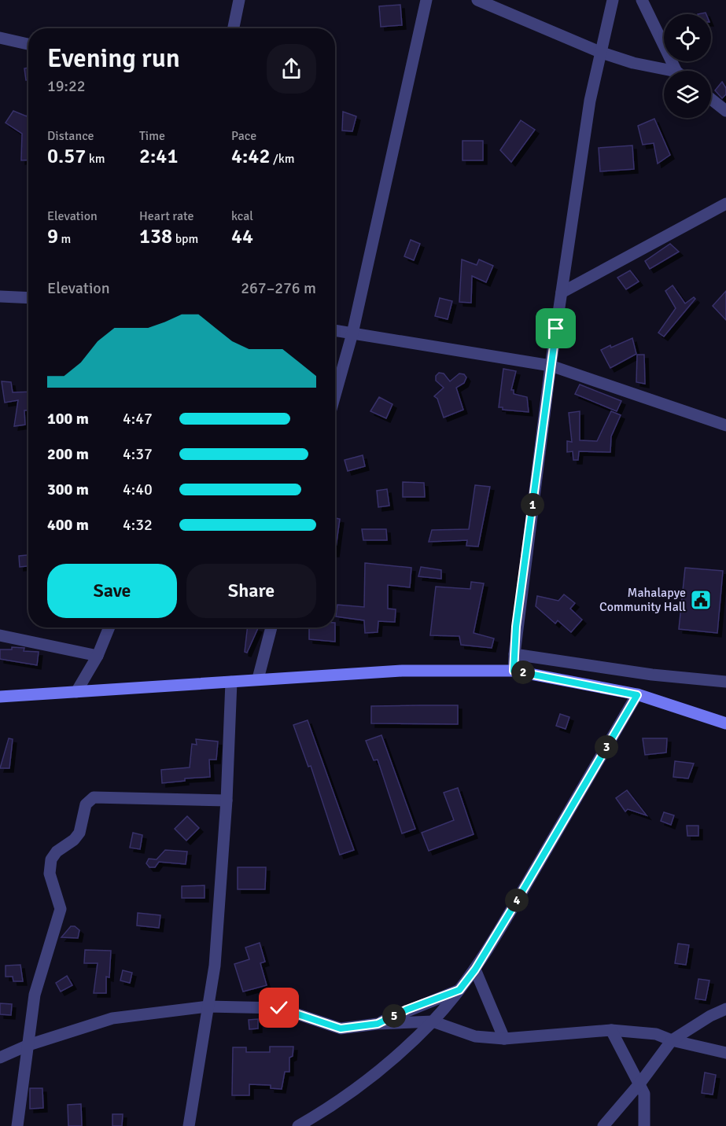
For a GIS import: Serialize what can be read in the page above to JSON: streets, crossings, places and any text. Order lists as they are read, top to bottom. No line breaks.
{"places":{"public building":["Mahalapye Community Hall"]},"page":{"heading":["Evening run","19:22"],"stats":[["Distance","0.57 km"],["Time","2:41"],["Pace","4:42 /km"],["Elevation","9 m"],["Heart rate","138 bpm"],["kcal","44"]],"chart":["Elevation","267–276 m"],"list":[{"name":"100 m","note":"4:47"},{"name":"200 m","note":"4:37"},{"name":"300 m","note":"4:40"},{"name":"400 m","note":"4:32"}],"pins":["1","2","3","4","5"],"buttons":["Save","Share"]}}
